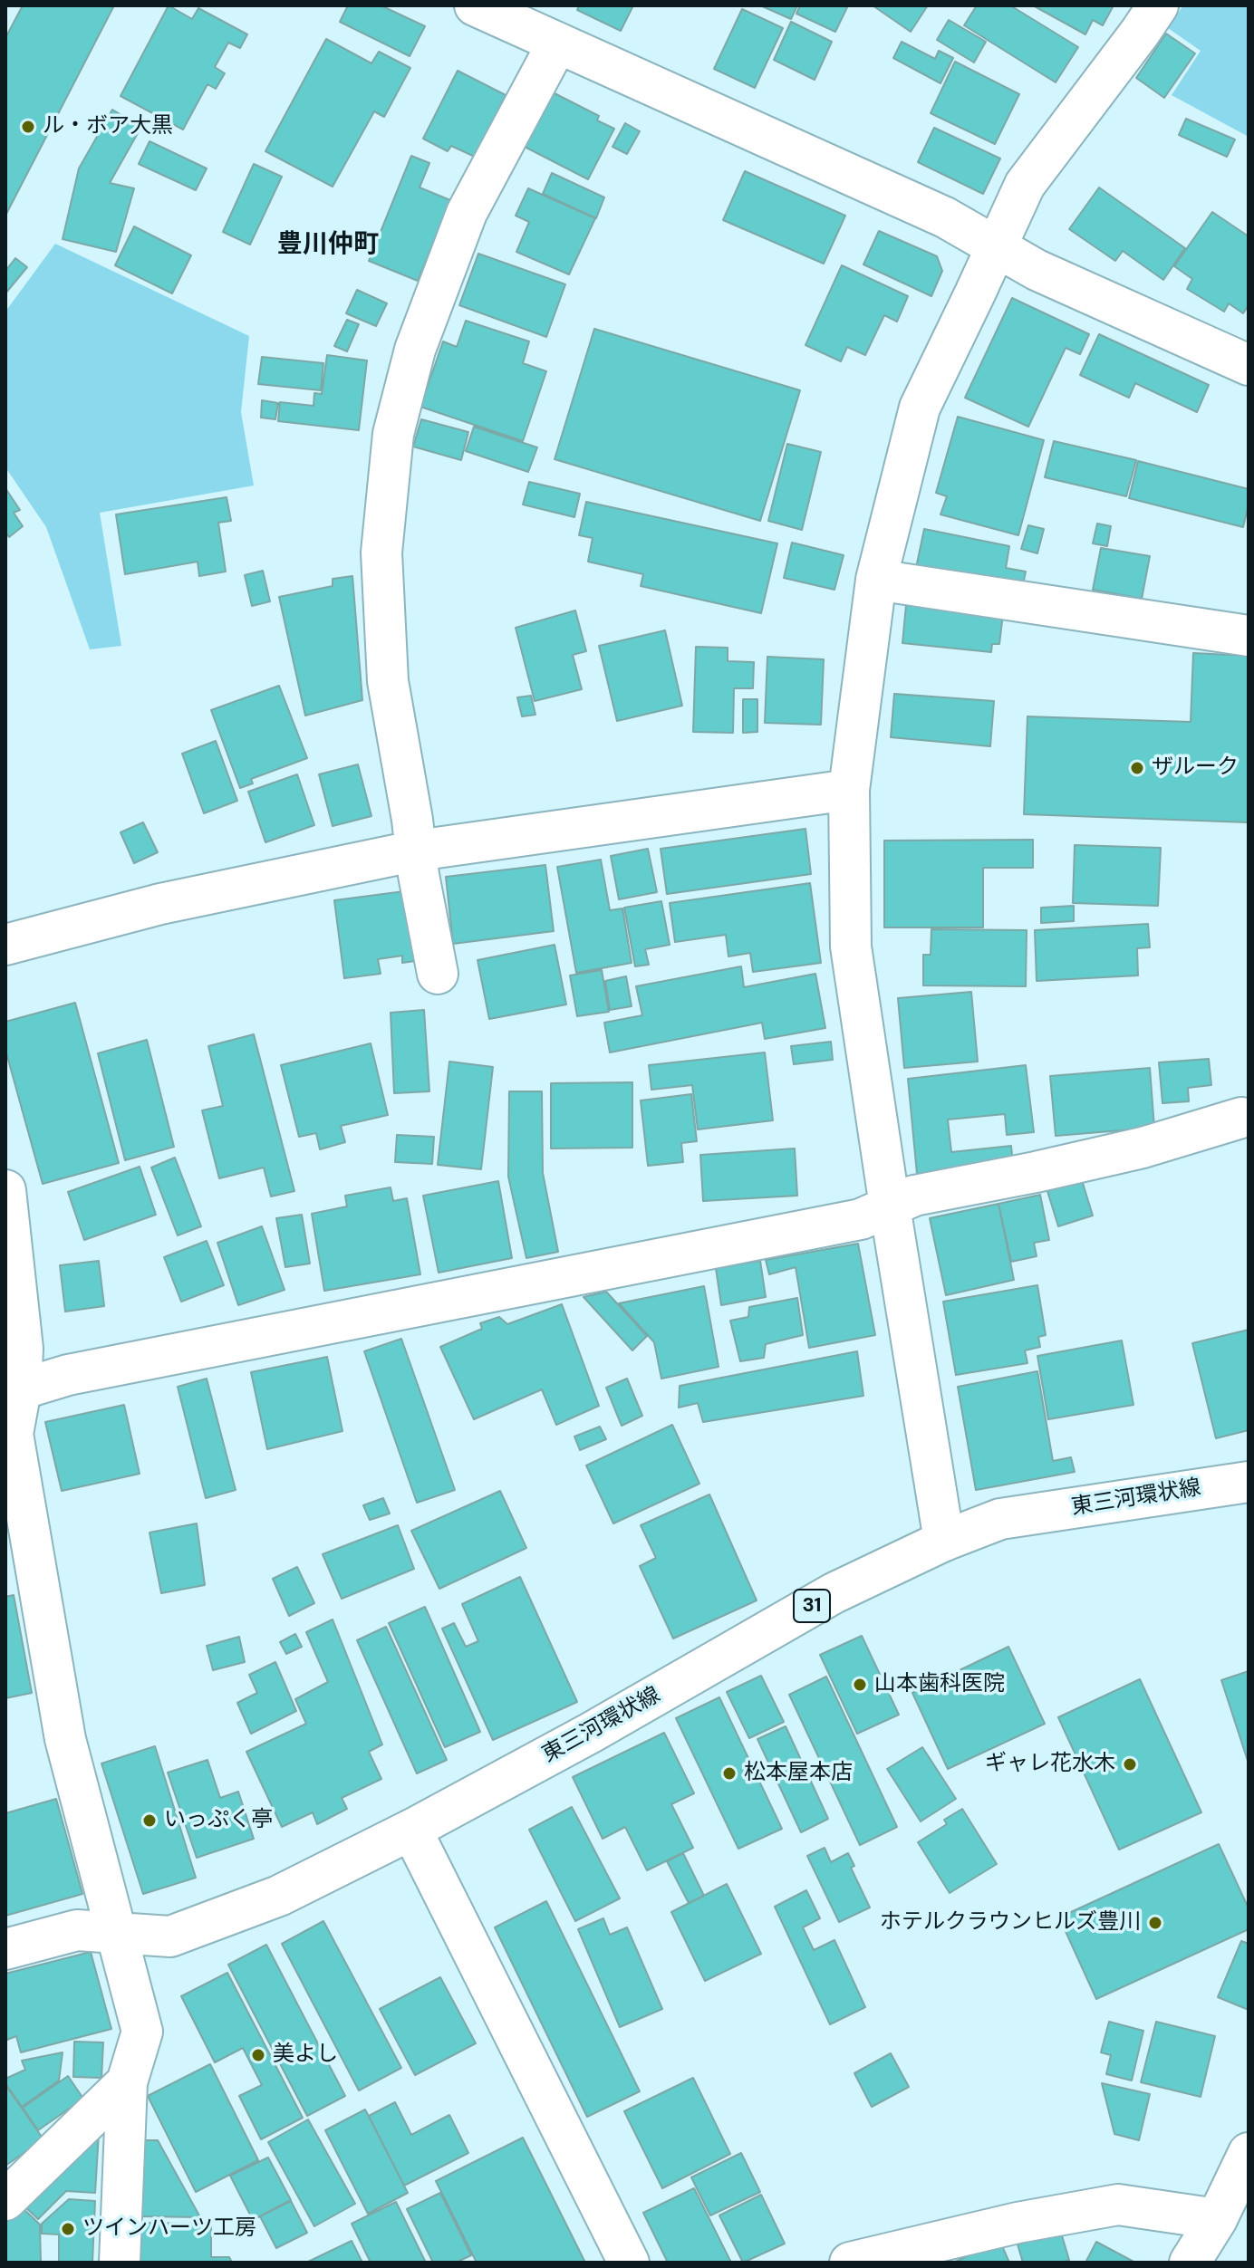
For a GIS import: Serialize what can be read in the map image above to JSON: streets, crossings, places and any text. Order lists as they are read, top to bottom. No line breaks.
{"streets":{"street":["東三河環状線","31"]},"districts":["豊川仲町"],"places":["ル・ボア大黒","ザルーク","山本歯科医院","ギャレ花水木","松本屋本店","いっぷく亭","ホテルクラウンヒルズ豊川","美よし","ツインハーツ工房"]}
